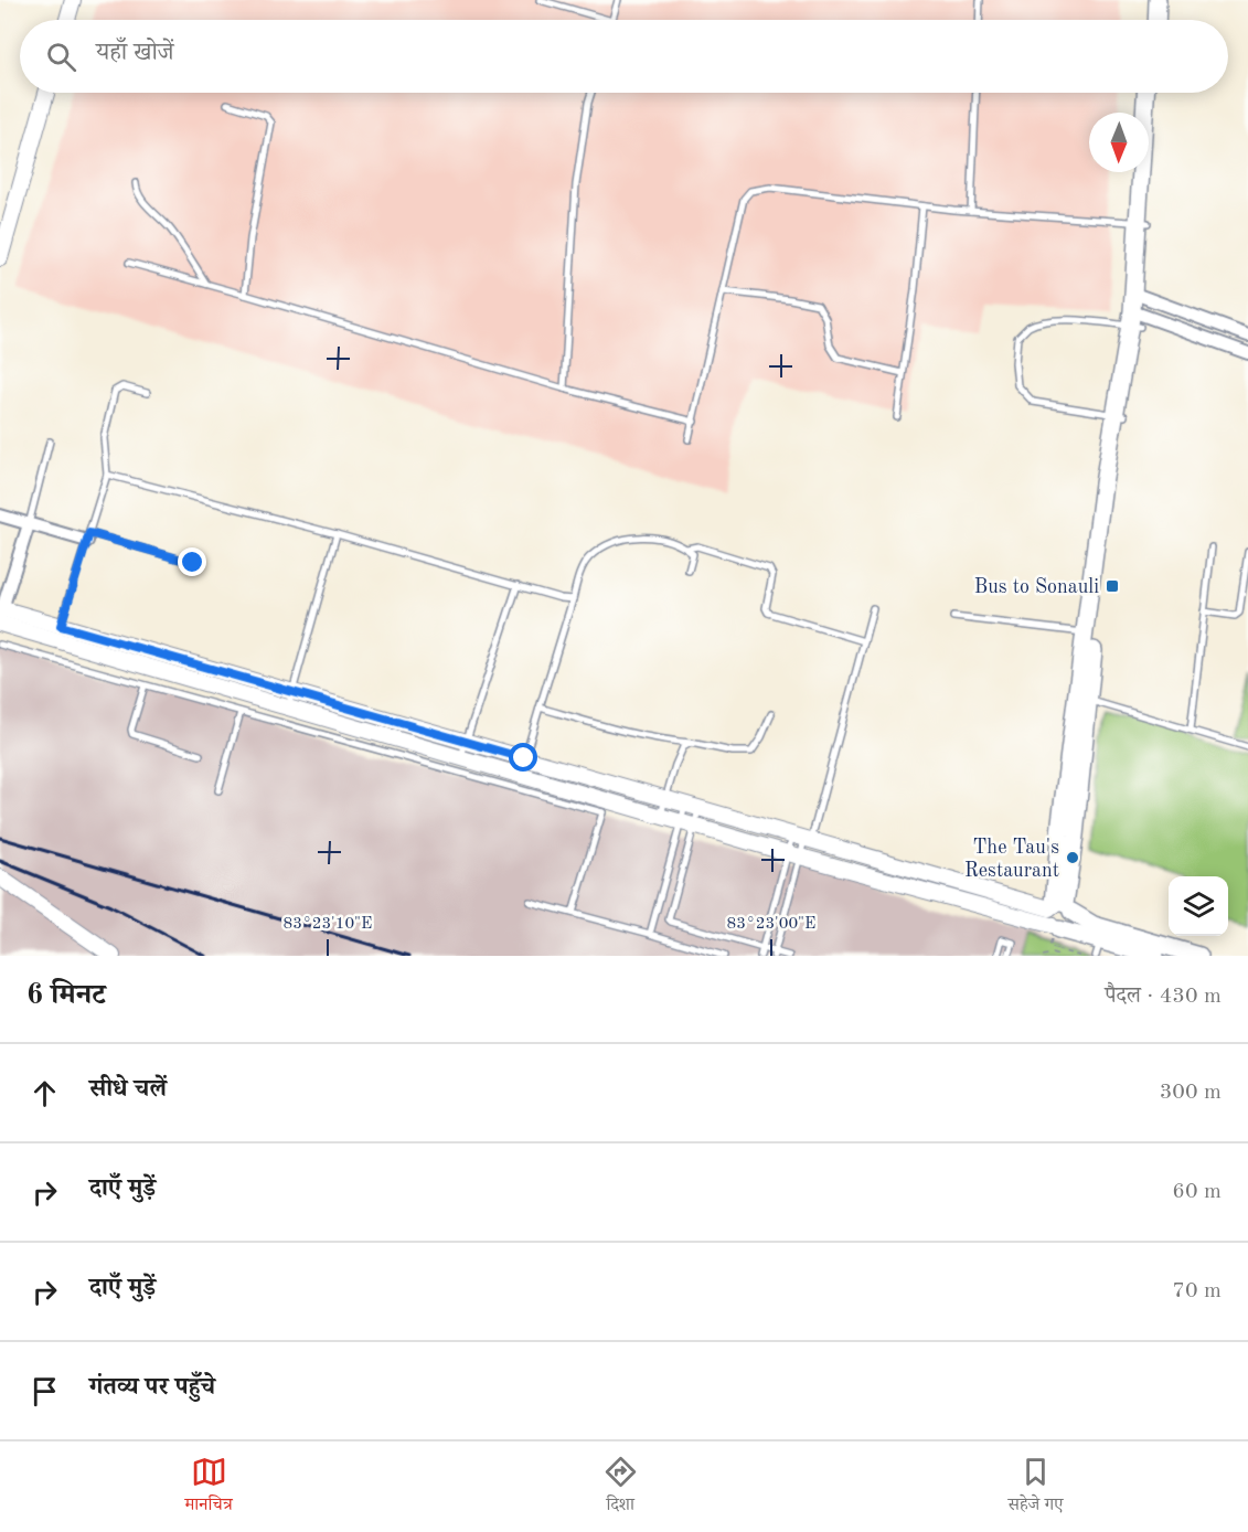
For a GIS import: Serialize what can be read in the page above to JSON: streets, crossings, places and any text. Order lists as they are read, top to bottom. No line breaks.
{"places":{"transit":["Bus to Sonauli"],"other":["The Tau's Restaurant"]},"north":"bottom","page":{"search":"यहाँ खोजें","heading":["6 मिनट","पैदल · 430 m"],"list":[["सीधे चलें","300 m"],["दाएँ मुड़ें","60 m"],["दाएँ मुड़ें","70 m"],"गंतव्य पर पहुँचे"],"nav":["मानचित्र","दिशा","सहेजे गए"]},"coordinates":["83°23'10\"E","83°23'00\"E"]}
